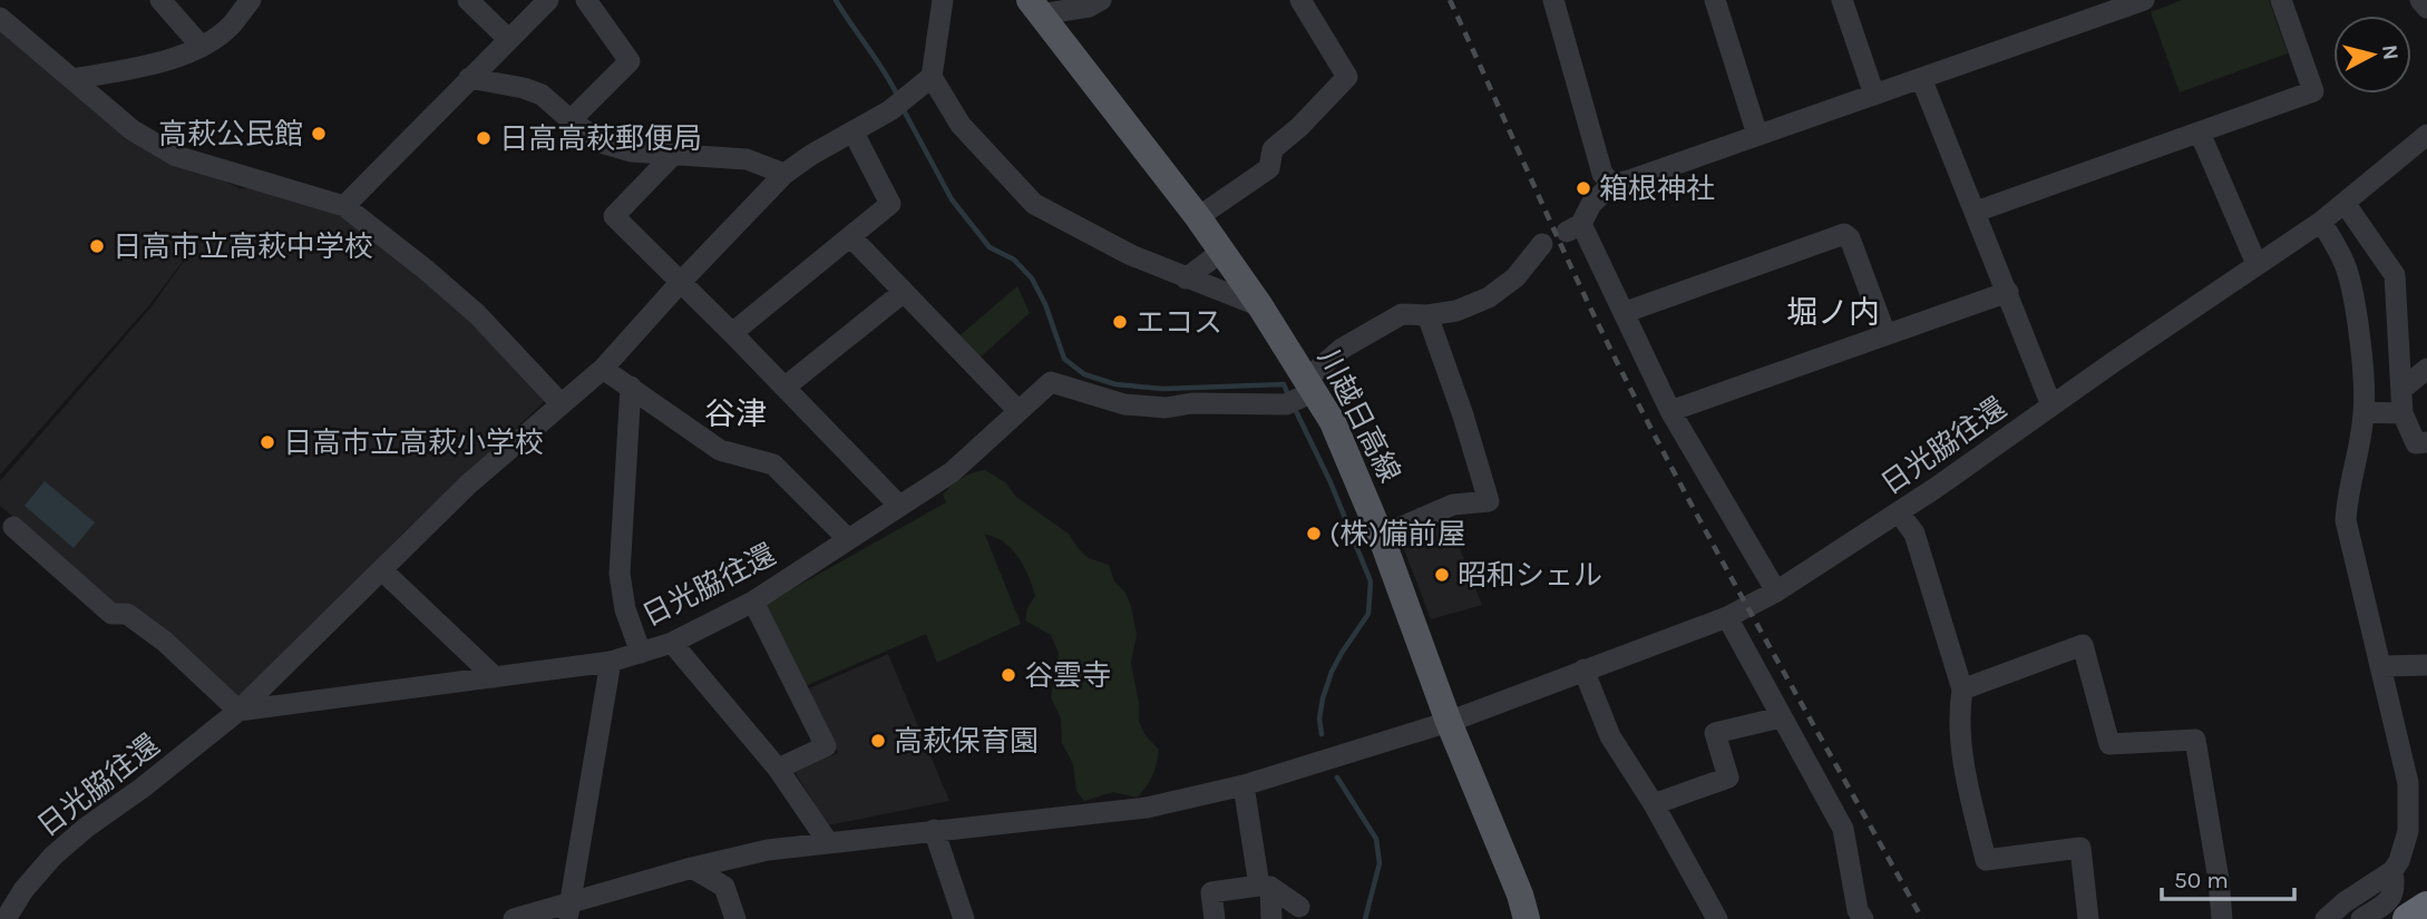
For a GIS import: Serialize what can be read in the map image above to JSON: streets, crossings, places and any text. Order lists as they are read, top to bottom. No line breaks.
{"streets":{"main road":["川越日高線"],"street":["日光脇往還"]},"crossings":[["川越日高線","日光脇往還"]],"districts":["堀ノ内","谷津"],"places":["高萩公民館","日高高萩郵便局","箱根神社","日高市立高萩中学校","エコス","日高市立高萩小学校","(株)備前屋","昭和シェル","谷雲寺","高萩保育園"],"scale_bar":"50 m","north":"right"}
